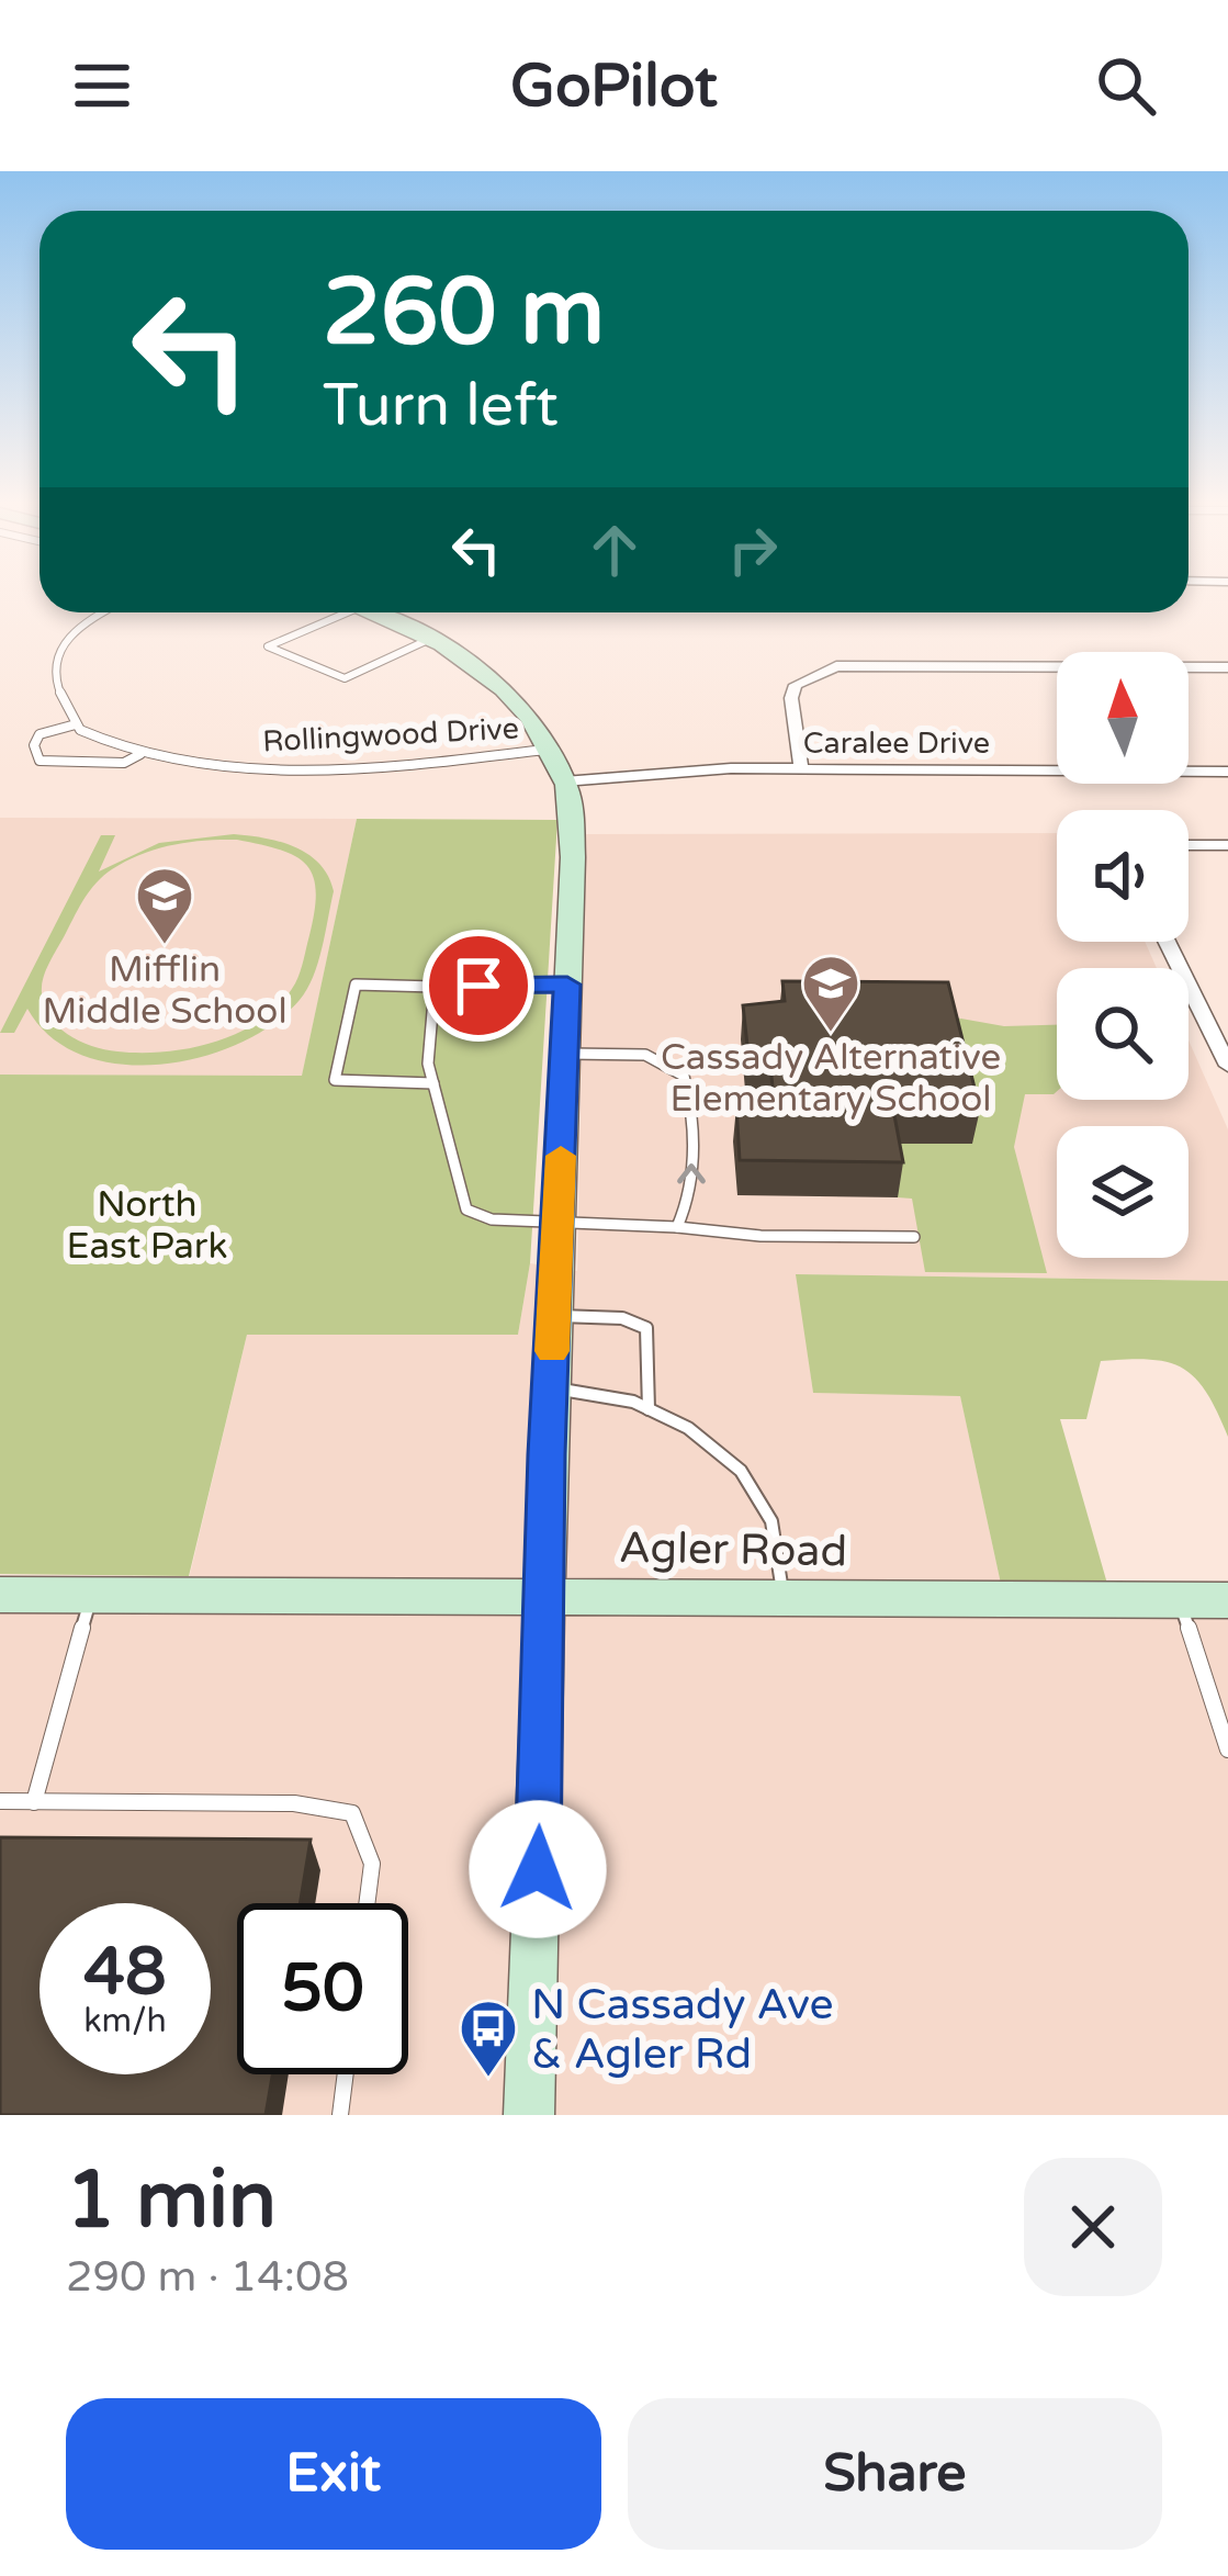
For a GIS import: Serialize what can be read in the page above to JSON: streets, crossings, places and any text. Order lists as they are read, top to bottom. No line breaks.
{"streets":{"main road":["Agler Road"],"street":["Caralee Drive"],"lane":["Rollingwood Drive"]},"parks":["North East Park"],"places":{"school or university":["Mifflin Middle School","Cassady Alternative Elementary School"],"bus stop":["N Cassady Ave & Agler Rd"]},"north":"top","page":{"header":"GoPilot","turn":["260 m","Turn left"],"speed":"48 km/h","limit":"50","heading":["1 min","290 m · 14:08"],"buttons":["Exit","Share"]}}
